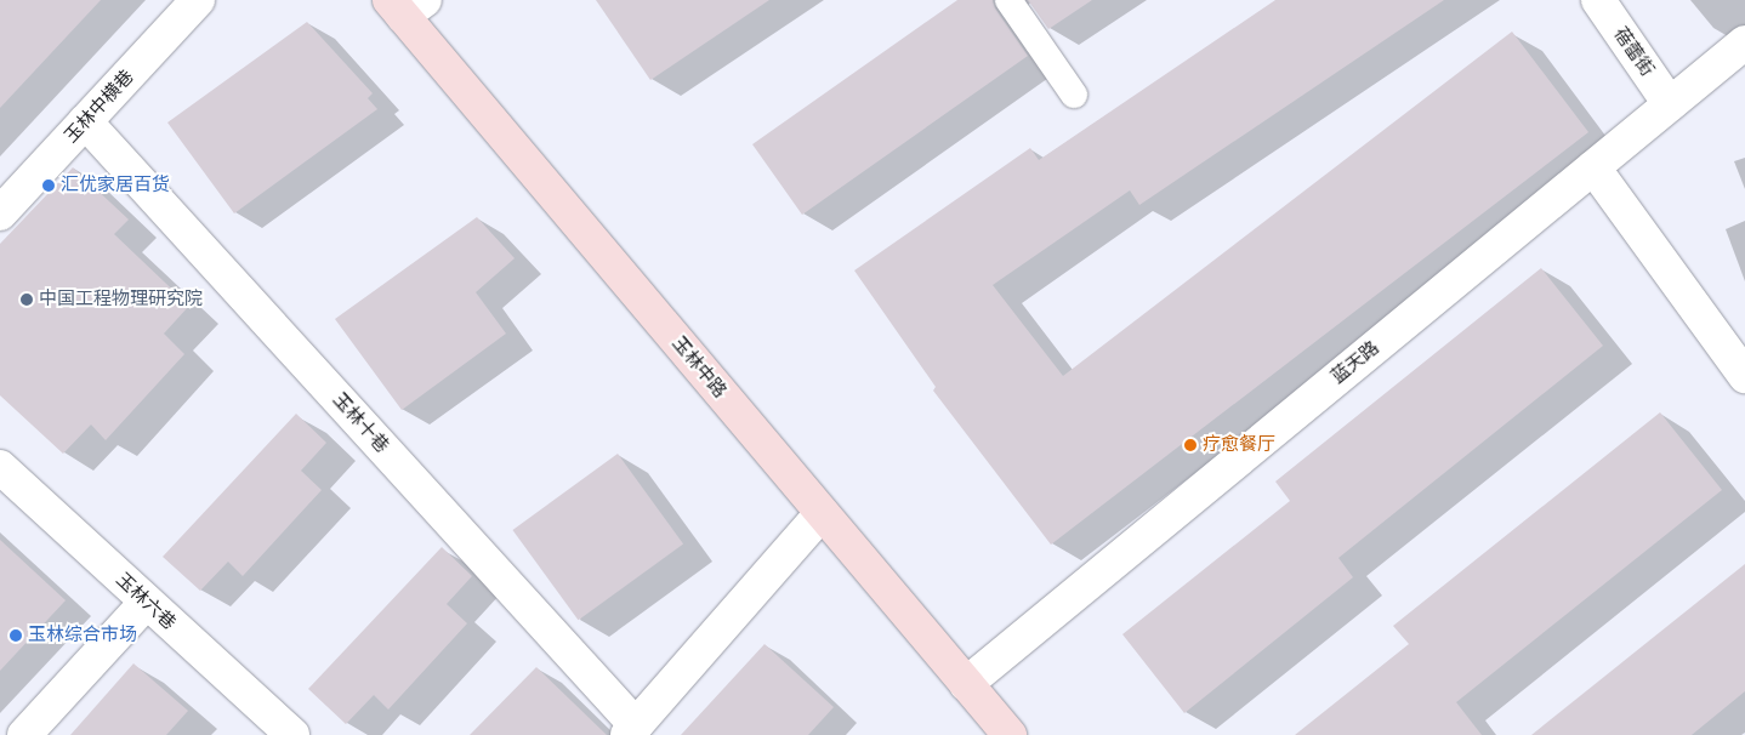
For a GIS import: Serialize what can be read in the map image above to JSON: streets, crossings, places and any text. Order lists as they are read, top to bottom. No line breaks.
{"streets":{"main road":["玉林中路"],"street":["蓓蕾街","玉林中横巷","蓝天路","玉林十巷","玉林六巷"]},"crossings":[["蓓蕾街","蓝天路"],["玉林中横巷","玉林十巷"],["蓝天路","玉林中路"]],"places":["汇优家居百货","中国工程物理研究院","疗愈餐厅","玉林综合市场"]}
